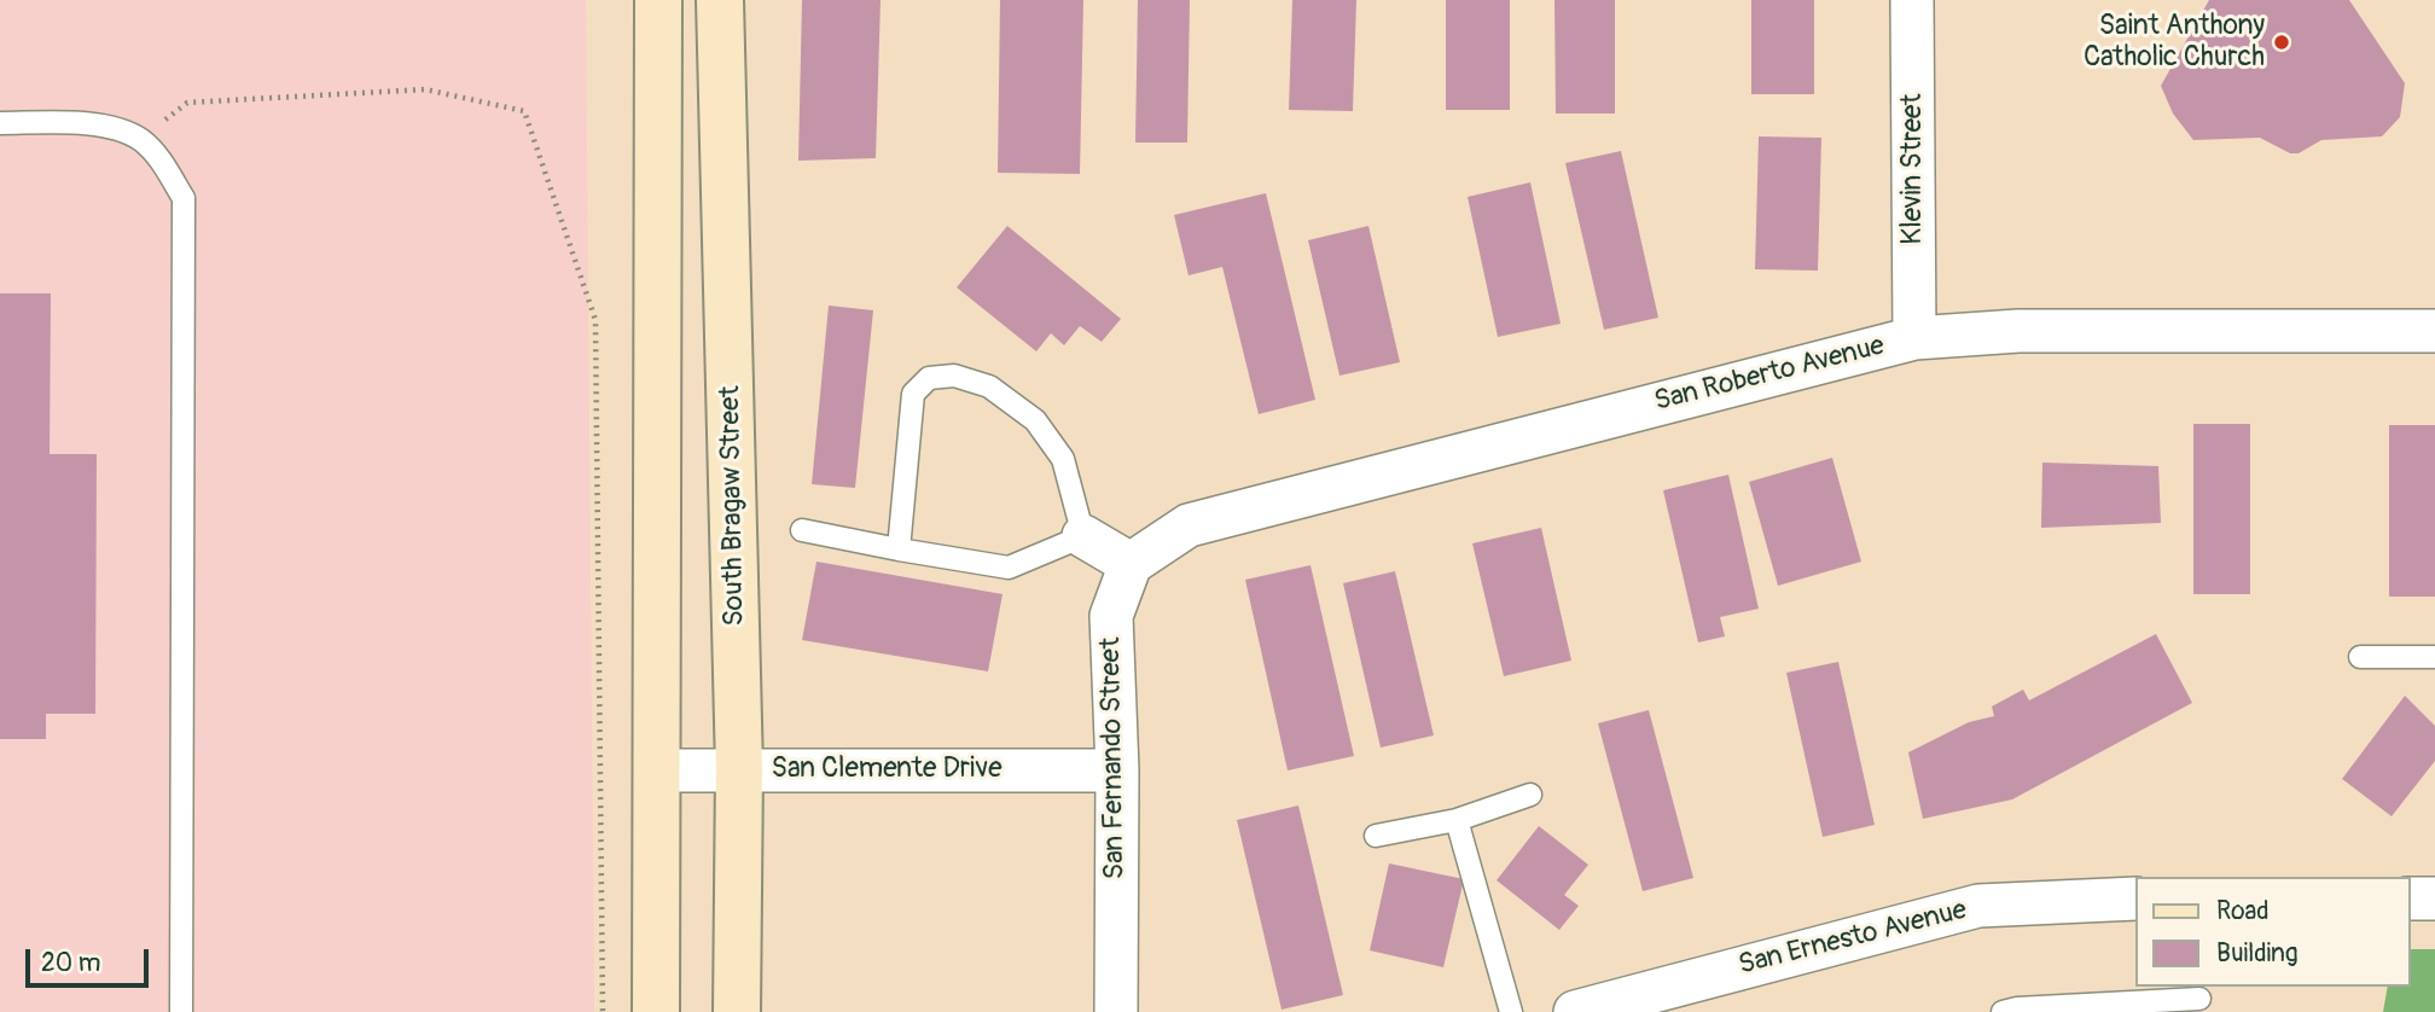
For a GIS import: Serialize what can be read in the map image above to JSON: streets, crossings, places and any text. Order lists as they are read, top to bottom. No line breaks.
{"streets":{"main road":["South Bragaw Street"],"street":["Klevin Street","San Roberto Avenue","San Fernando Street","San Clemente Drive","San Ernesto Avenue"]},"crossings":[["Klevin Street","San Roberto Avenue"],["San Roberto Avenue","San Fernando Street"],["South Bragaw Street","San Clemente Drive"],["San Fernando Street","San Clemente Drive"]],"places":["Saint Anthony Catholic Church"],"legend":["Road","Building"],"scale_bar":"20 m"}
